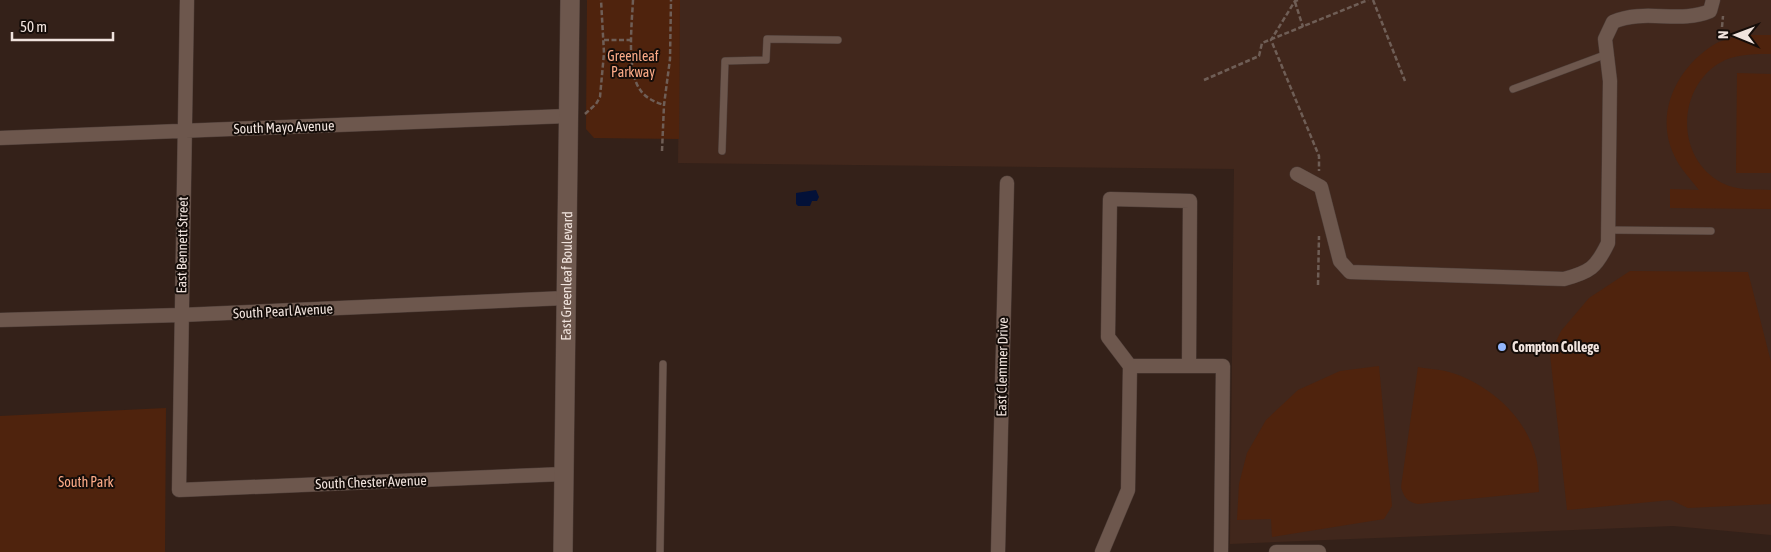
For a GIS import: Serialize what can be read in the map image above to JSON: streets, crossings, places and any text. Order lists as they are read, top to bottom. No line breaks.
{"streets":{"street":["South Mayo Avenue","East Bennett Street","East Greenleaf Boulevard","South Pearl Avenue","East Clemmer Drive","South Chester Avenue"]},"crossings":[["South Mayo Avenue","East Bennett Street"],["South Mayo Avenue","East Greenleaf Boulevard"],["East Bennett Street","South Pearl Avenue"],["East Bennett Street","South Chester Avenue"],["East Greenleaf Boulevard","South Pearl Avenue"],["East Greenleaf Boulevard","South Chester Avenue"]],"parks":["Greenleaf Parkway","South Park"],"places":["Compton College"],"scale_bar":"50 m","north":"left"}
